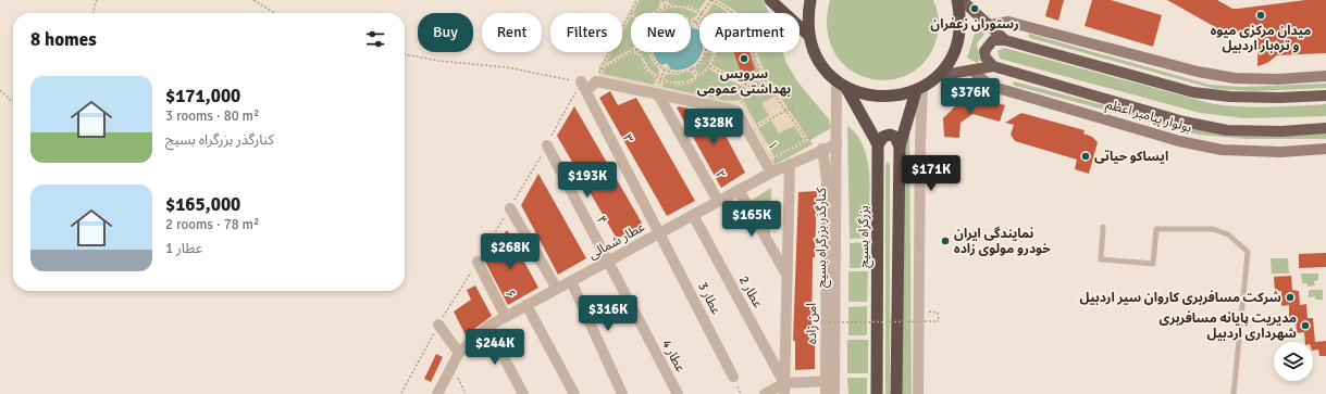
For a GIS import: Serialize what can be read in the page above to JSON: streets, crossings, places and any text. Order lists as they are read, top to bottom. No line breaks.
{"streets":{"highway":["بزرگراه بسیج"],"main road":["بولوار پیامبر اعظم"],"street":["۳","۱","۲","۴","کنارگذر بزرگراه بسیج","عطار شمالی","عطار 2","۶","عطار 3","امن زاده","عطار 4"]},"crossings":[["۳","عطار شمالی"],["۳","عطار 3"],["۱","عطار شمالی"],["۲","عطار شمالی"],["۴","عطار شمالی"],["۴","عطار 4"],["بزرگراه بسیج","کنارگذر بزرگراه بسیج"],["کنارگذر بزرگراه بسیج","عطار شمالی"],["کنارگذر بزرگراه بسیج","امن زاده"],["عطار شمالی","عطار 2"],["عطار شمالی","۶"],["عطار شمالی","عطار 3"],["عطار شمالی","امن زاده"],["عطار شمالی","عطار 4"]],"places":["رستوران زعفران","میدان مرکزی میوه و تره‌بار اردبیل","سرویس بهداشتی عمومی","ایساکو حیاتی","نمایندگی ایران خودرو مولوی زاده","شرکت مسافربری کاروان سیر اردبیل","مدیریت پایانه مسافربری شهرداری اردبیل"],"page":{"chip":["Buy","Rent","Filters","New","Apartment"],"heading":"8 homes","list":[{"name":"$171,000","note":"3 rooms · 80 m² · کنارگذر بزرگراه بسیج"},{"name":"$165,000","note":"2 rooms · 78 m² · عطار 1"}],"price":["$376K","$328K","$171K","$193K","$165K","$268K","$316K","$244K"]}}
